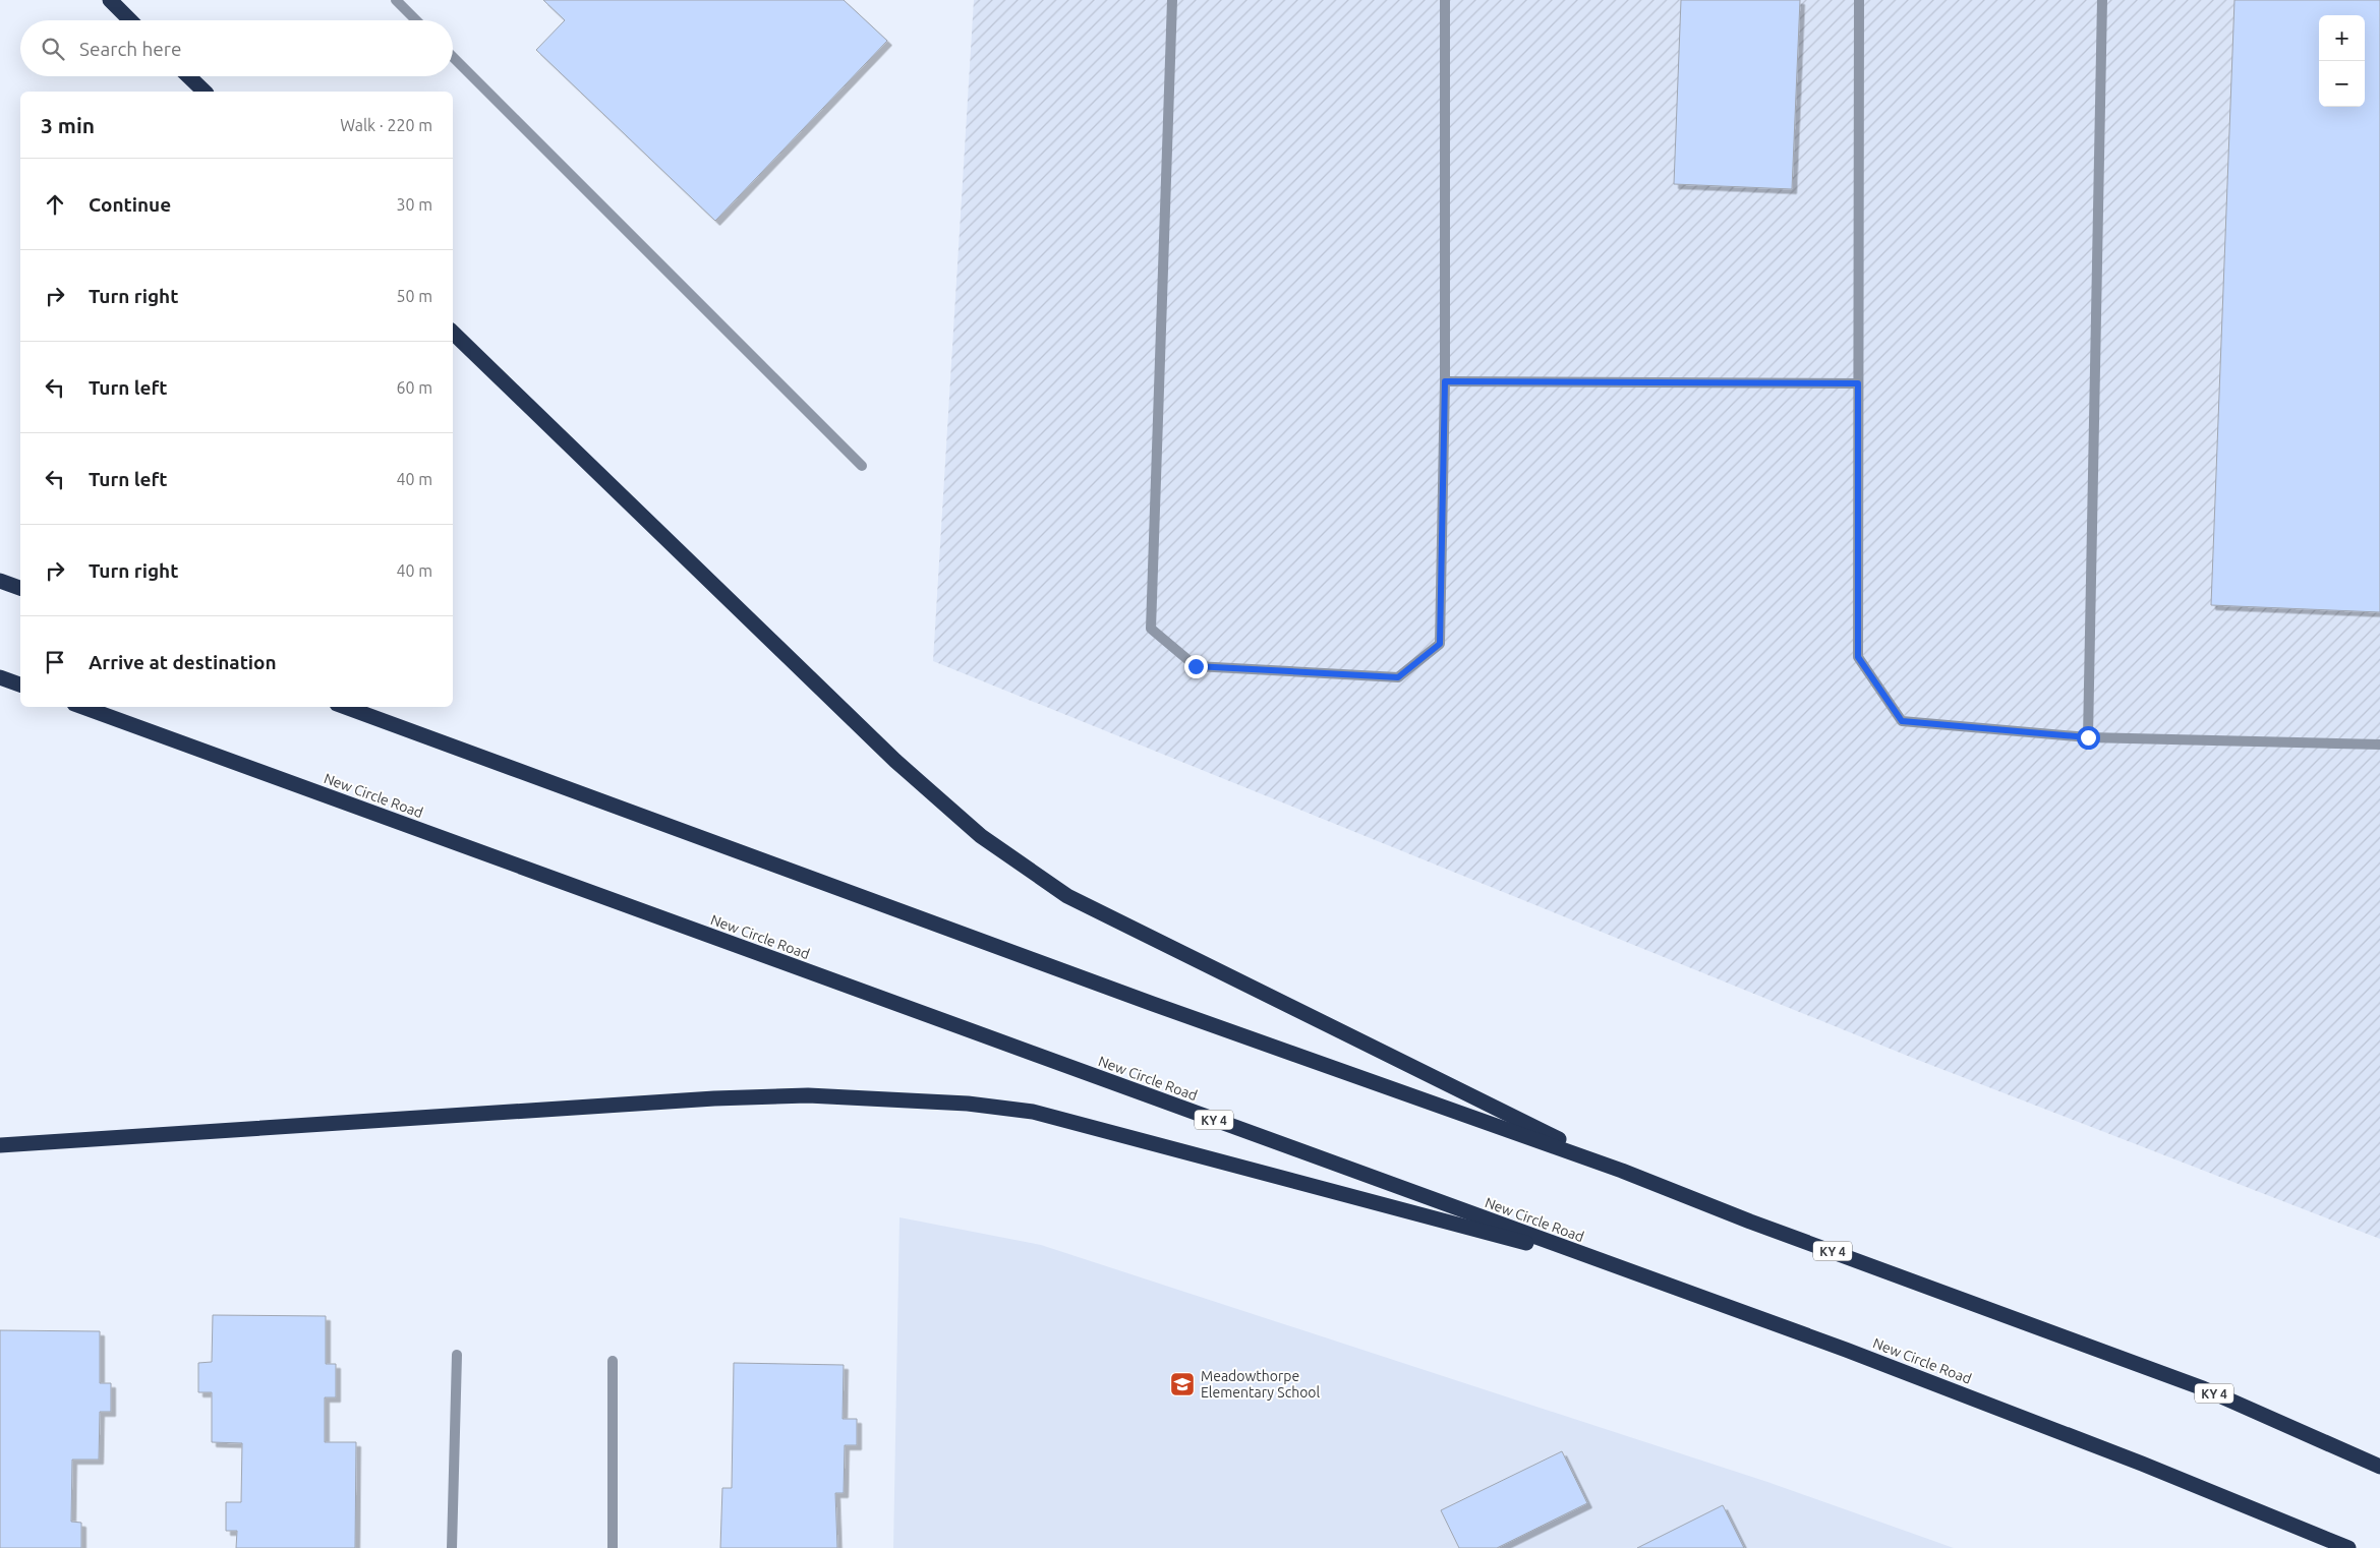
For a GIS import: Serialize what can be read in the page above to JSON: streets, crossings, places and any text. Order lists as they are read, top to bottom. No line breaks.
{"streets":{"highway":["New Circle Road","KY 4"]},"places":{"school or university":["Meadowthorpe Elementary School"]},"page":{"map_buttons":["+","−"],"search":"Search here","heading":["3 min","Walk · 220 m"],"list":[["Continue","30 m"],["Turn right","50 m"],["Turn left","60 m"],["Turn left","40 m"],["Turn right","40 m"],"Arrive at destination"]}}
